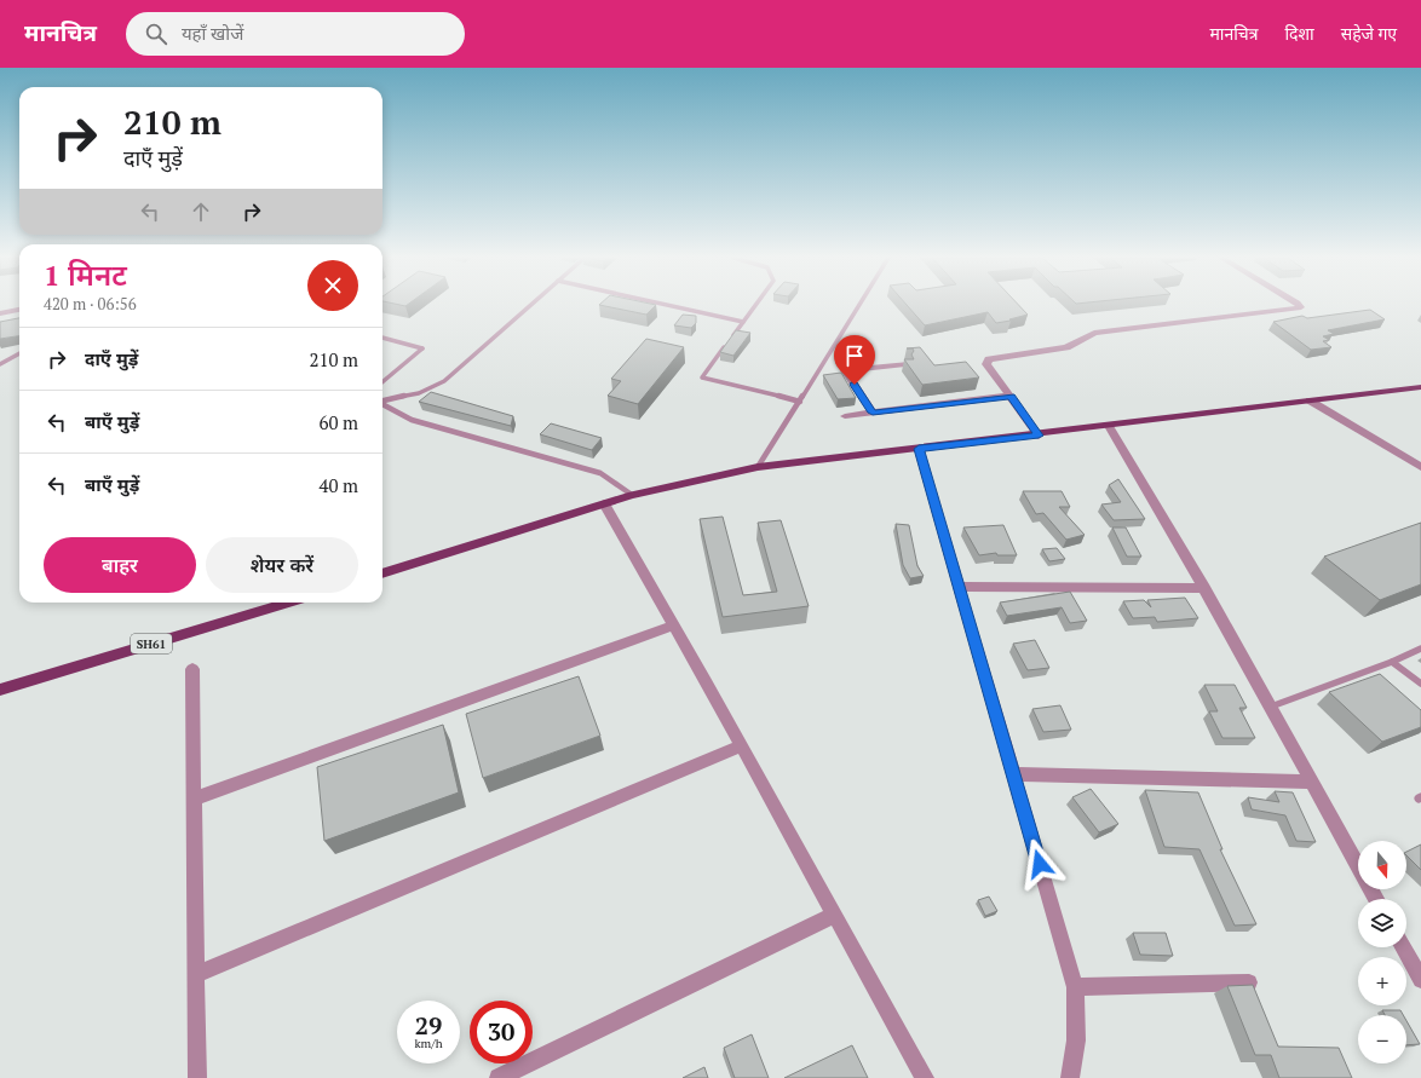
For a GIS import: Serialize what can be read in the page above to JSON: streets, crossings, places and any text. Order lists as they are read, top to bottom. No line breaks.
{"streets":{"main road":["SH61"]},"north":"bottom","page":{"header":"मानचित्र","search":"यहाँ खोजें","nav":["मानचित्र","दिशा","सहेजे गए"],"turn":["210 m","दाएँ मुड़ें"],"heading":["1 मिनट","420 m · 06:56"],"list":[{"name":"दाएँ मुड़ें","value":"210 m"},{"name":"बाएँ मुड़ें","value":"60 m"},{"name":"बाएँ मुड़ें","value":"40 m"}],"buttons":["बाहर","शेयर करें"],"map_buttons":["+","−"],"speed":"29 km/h","limit":"30"}}
